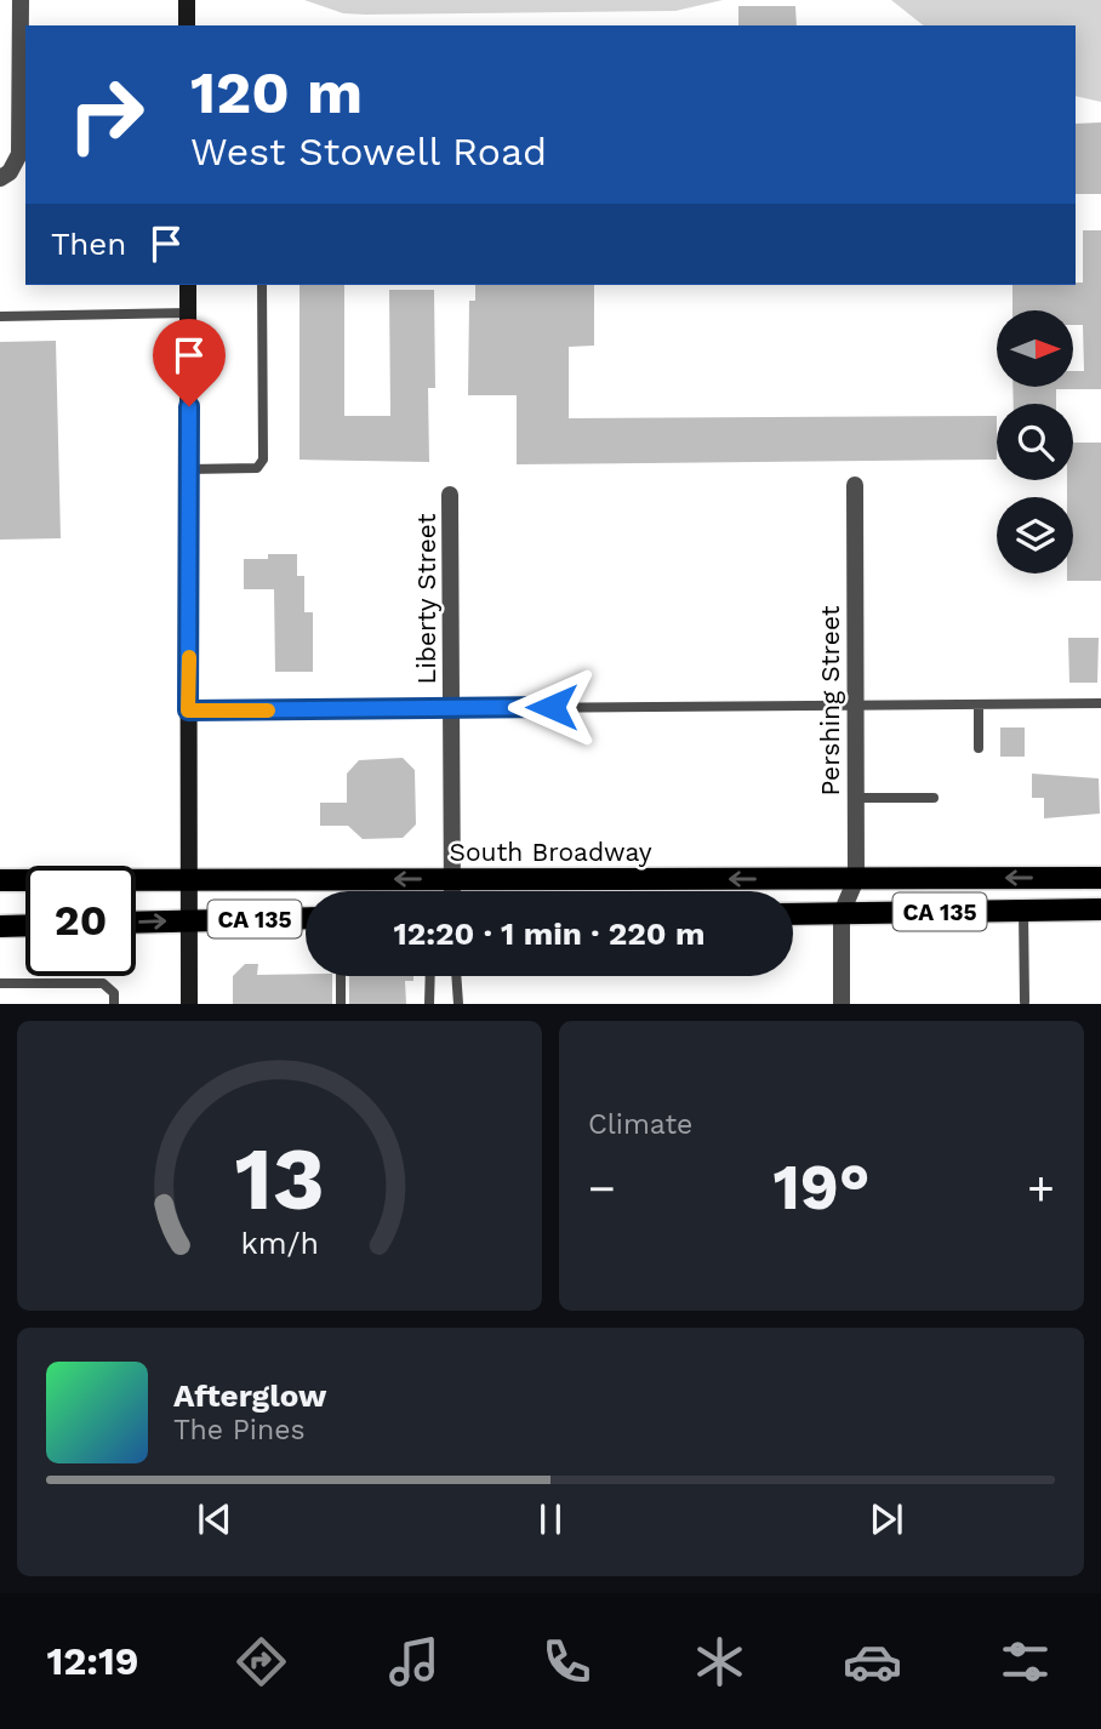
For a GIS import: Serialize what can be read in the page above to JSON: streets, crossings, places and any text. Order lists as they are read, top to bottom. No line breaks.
{"streets":{"main road":["South Broadway","CA 135"],"street":["Liberty Street","Pershing Street"]},"crossings":[["Liberty Street","South Broadway"],["Pershing Street","South Broadway"],["Pershing Street","CA 135"]],"north":"right","page":{"turn":["120 m","West Stowell Road"],"then":"Then","limit":"20","trip":"12:20 · 1 min · 220 m","tile":"Climate","heat":["−","19°","+"],"song":["Afterglow","The Pines"],"tabs":"12:19","gauge":["13","km/h"]}}
